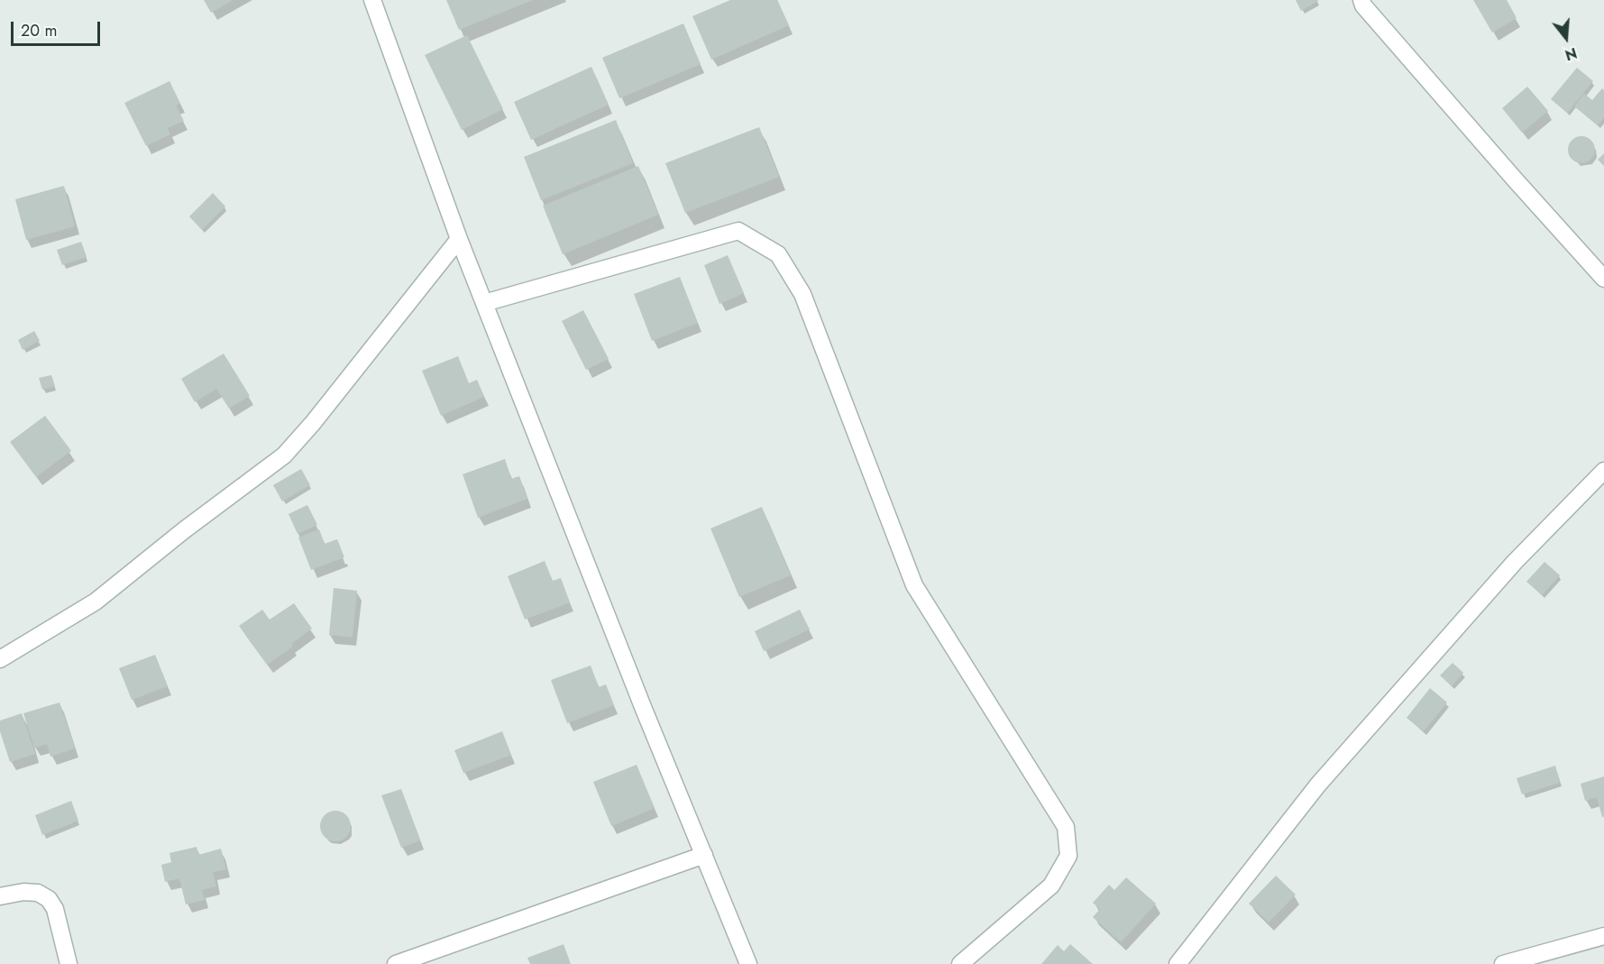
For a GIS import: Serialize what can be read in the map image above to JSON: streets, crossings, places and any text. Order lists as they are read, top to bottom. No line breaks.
{"scale_bar":"20 m","north":"bottom"}
